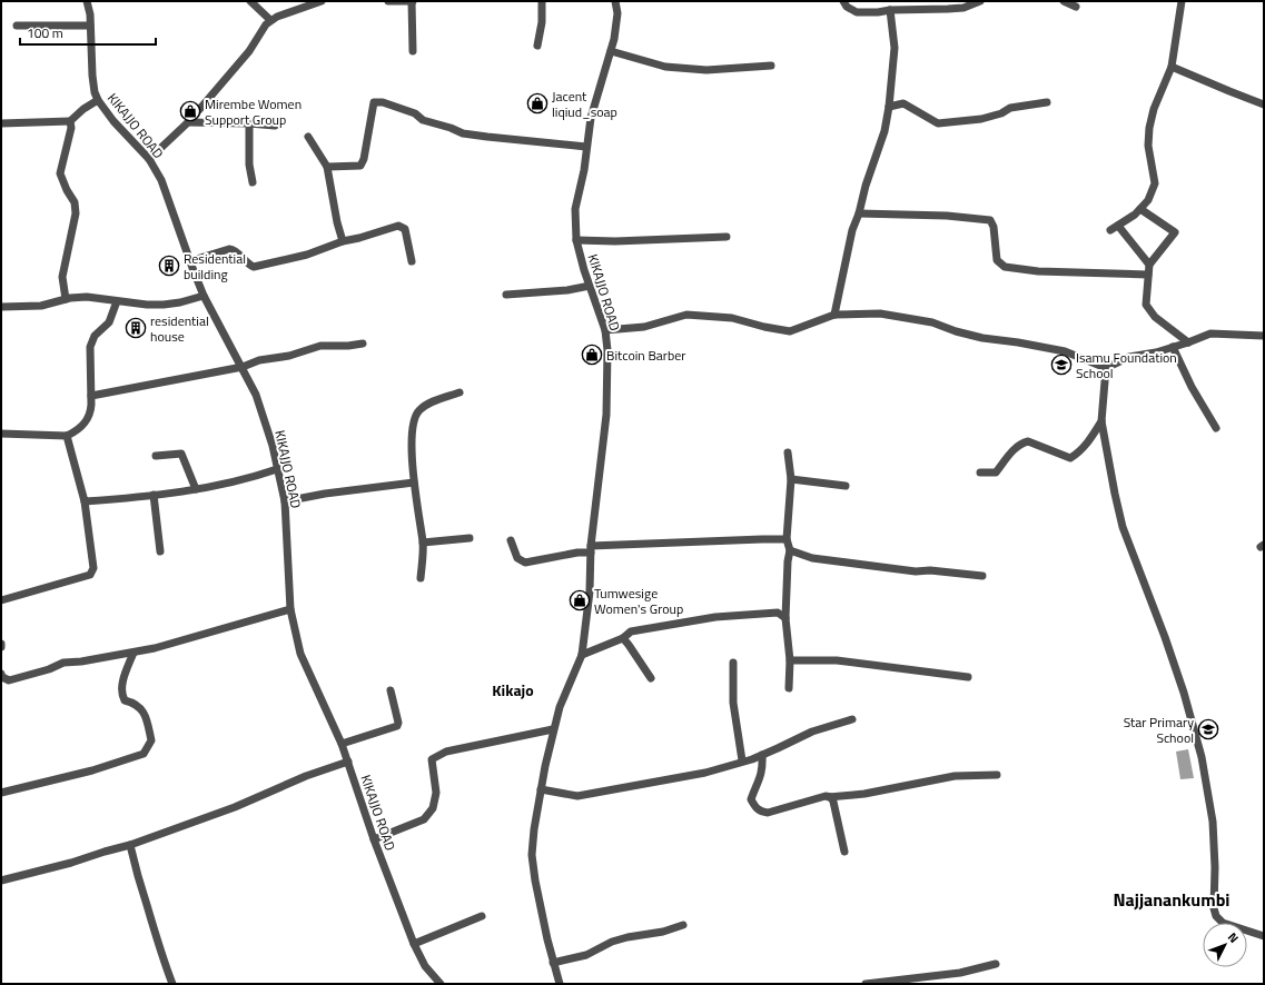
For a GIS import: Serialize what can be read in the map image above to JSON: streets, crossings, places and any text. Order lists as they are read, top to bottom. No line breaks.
{"streets":{"street":["KIKAJJO ROAD"]},"districts":["Kikajo","Najjanankumbi"],"places":{"shop":["Jacent liqiud_soap","Mirembe Women Support Group","Bitcoin Barber","Tumwesige Women's Group"],"building":["Residential building","residential house"],"school or university":["Isamu Foundation School","Star Primary School"]},"scale_bar":"100 m","north":"top right"}
